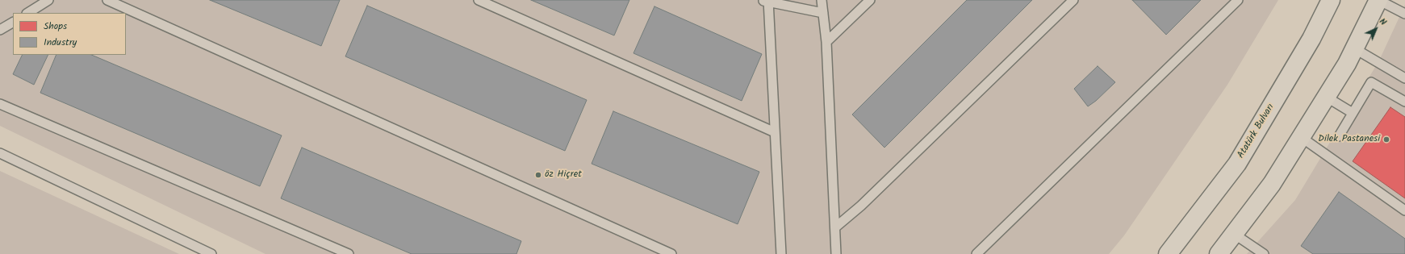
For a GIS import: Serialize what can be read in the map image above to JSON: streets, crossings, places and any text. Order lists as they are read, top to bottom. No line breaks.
{"streets":{"main road":["Atatürk Bulvarı"]},"places":["Dilek Pastanesi","öz Hiçret"],"legend":["Shops","Industry"],"north":"top right"}
